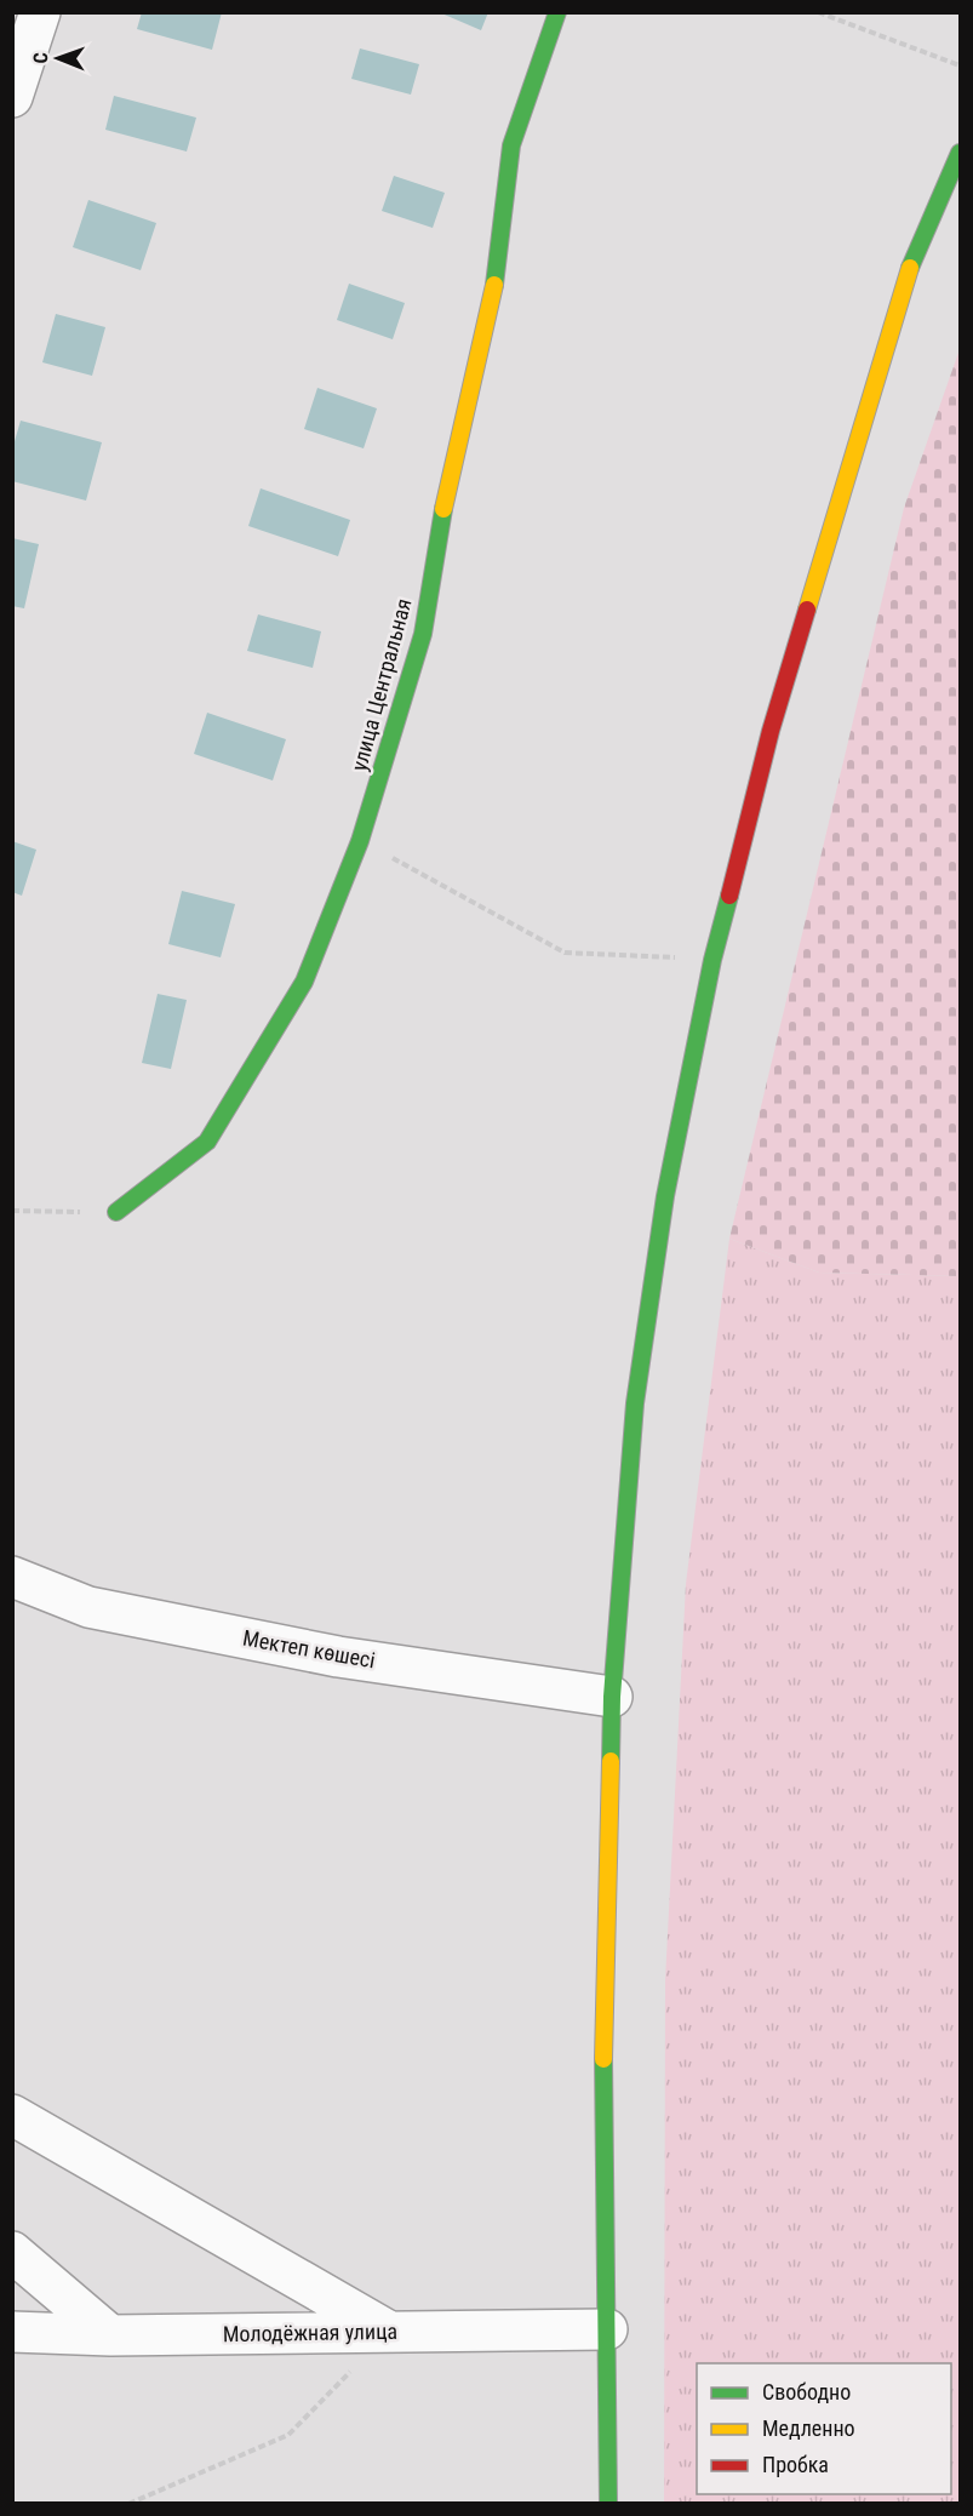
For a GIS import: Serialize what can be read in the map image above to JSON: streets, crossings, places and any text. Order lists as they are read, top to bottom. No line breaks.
{"streets":{"main road":["улица Центральная"],"street":["Мектеп көшесі","Молодёжная улица"]},"legend":["Свободно","Медленно","Пробка"],"north":"left"}
